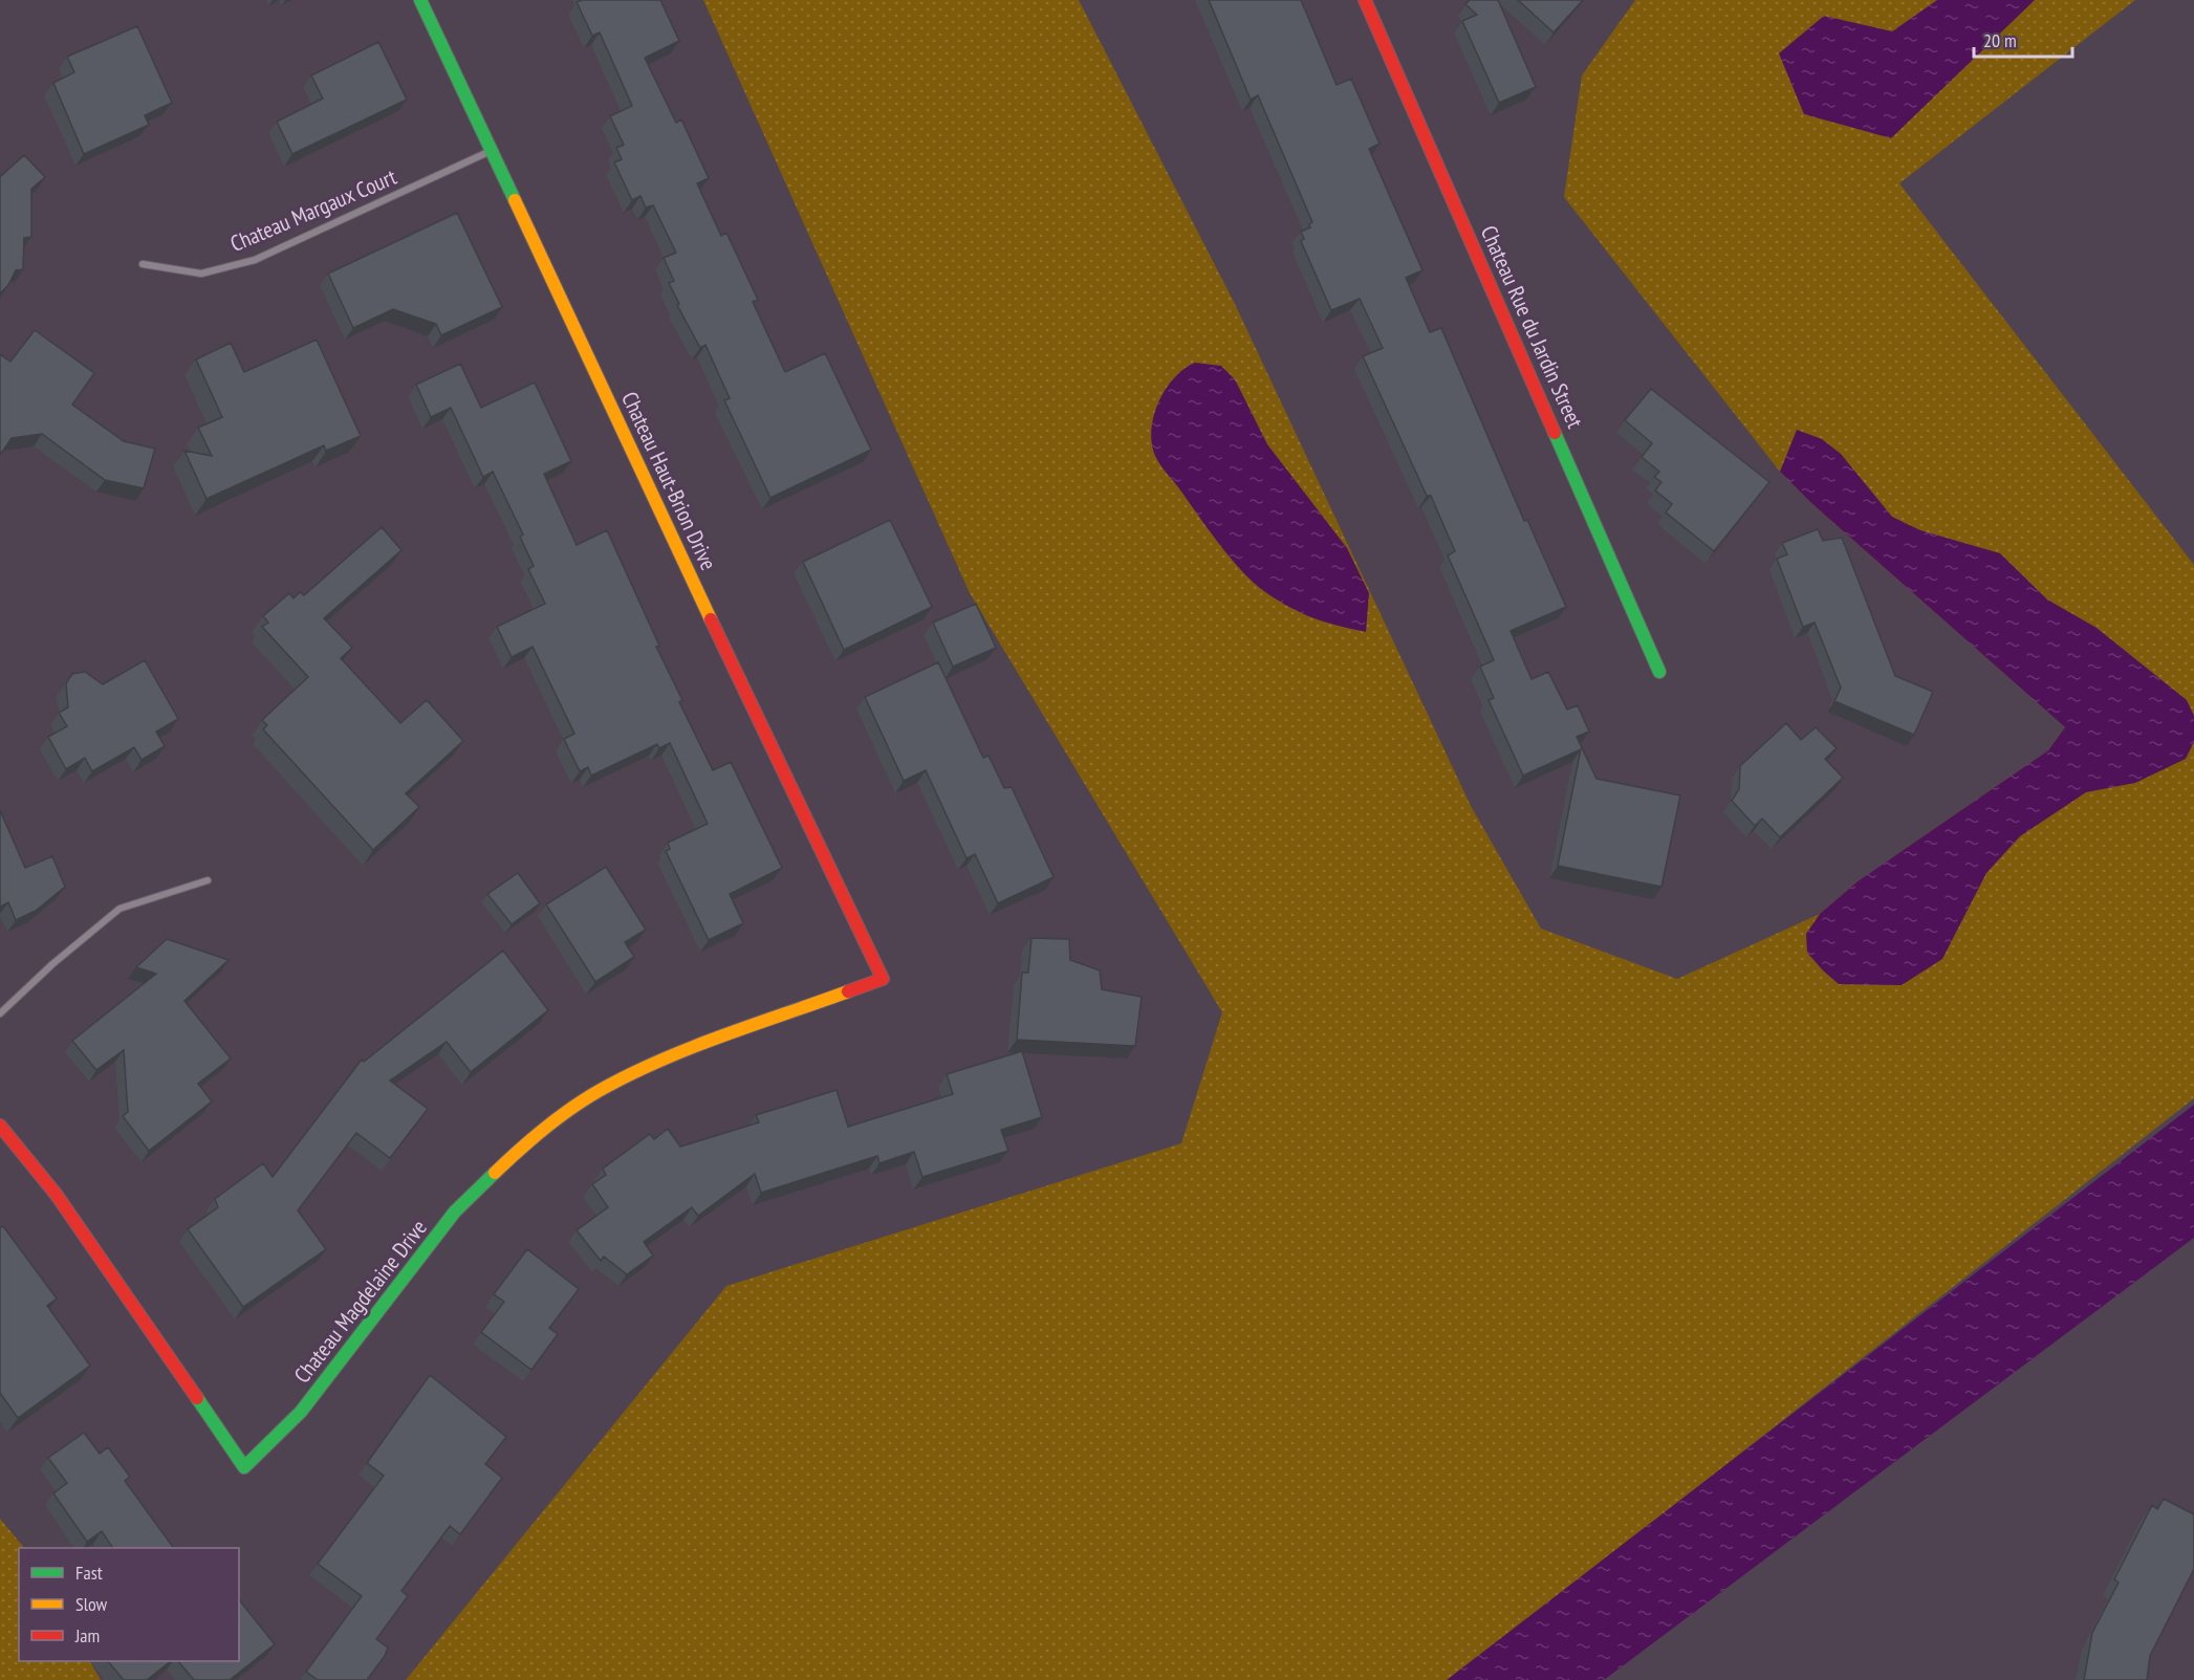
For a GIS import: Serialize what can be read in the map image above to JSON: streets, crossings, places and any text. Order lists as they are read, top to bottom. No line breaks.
{"streets":{"street":["Chateau Margaux Court","Chateau Rue du Jardin Street","Chateau Haut-Brion Drive","Chateau Magdelaine Drive"]},"crossings":[["Chateau Margaux Court","Chateau Haut-Brion Drive"],["Chateau Haut-Brion Drive","Chateau Magdelaine Drive"]],"legend":["Fast","Slow","Jam"],"scale_bar":"20 m"}
